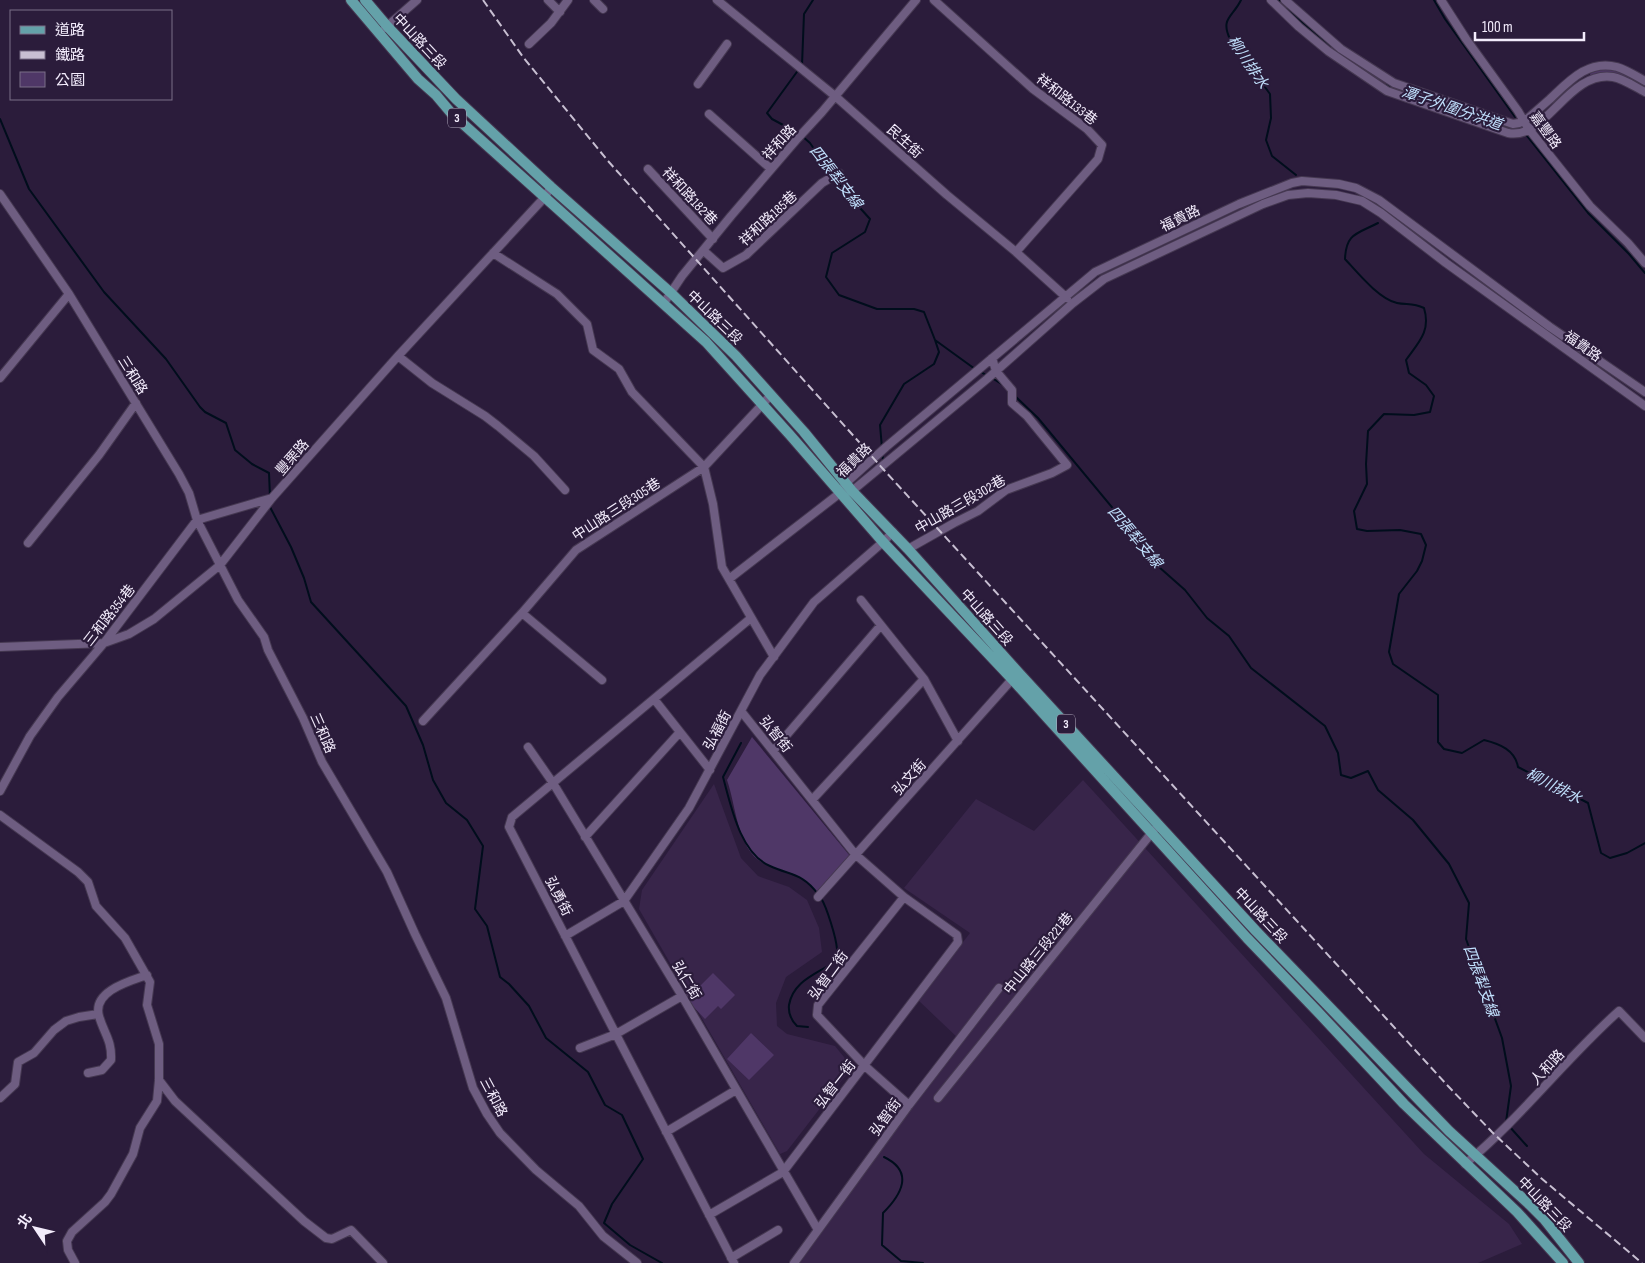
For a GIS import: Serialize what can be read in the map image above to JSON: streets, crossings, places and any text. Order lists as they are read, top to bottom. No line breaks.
{"streets":{"main road":["中山路三段","3"],"street":["祥和路133巷","嘉豐路","民生街","祥和路","祥和路182巷","祥和路185巷","福貴路","三和路","豐栗路","中山路三段302巷","中山路三段305巷","三和路354巷","弘福街","弘智街","弘文街","弘勇街","中山路三段221巷","弘智二街","弘仁街","人和路","弘智一街"]},"crossings":[["中山路三段","祥和路"],["中山路三段","福貴路"],["中山路三段","豐栗路"],["中山路三段","中山路三段302巷"],["中山路三段","中山路三段305巷"],["中山路三段","弘福街"],["中山路三段","弘文街"],["中山路三段","中山路三段221巷"],["中山路三段","人和路"],["祥和路133巷","民生街"],["民生街","祥和路"],["民生街","福貴路"],["祥和路","祥和路182巷"],["祥和路","祥和路185巷"],["福貴路","中山路三段302巷"],["三和路","豐栗路"],["三和路","三和路354巷"],["豐栗路","三和路354巷"],["弘福街","弘智街"],["弘福街","弘勇街"],["弘福街","弘仁街"],["弘智街","弘文街"],["弘智街","弘智二街"],["弘智街","弘仁街"],["弘智街","弘智一街"],["弘勇街","弘仁街"],["弘勇街","弘智一街"],["弘智二街","弘智一街"],["弘仁街","弘智一街"]],"water":["柳川排水","潭子外圍分洪道","四張犁支線"],"legend":["道路","鐵路","公園"],"scale_bar":"100 m","north":"top left"}
